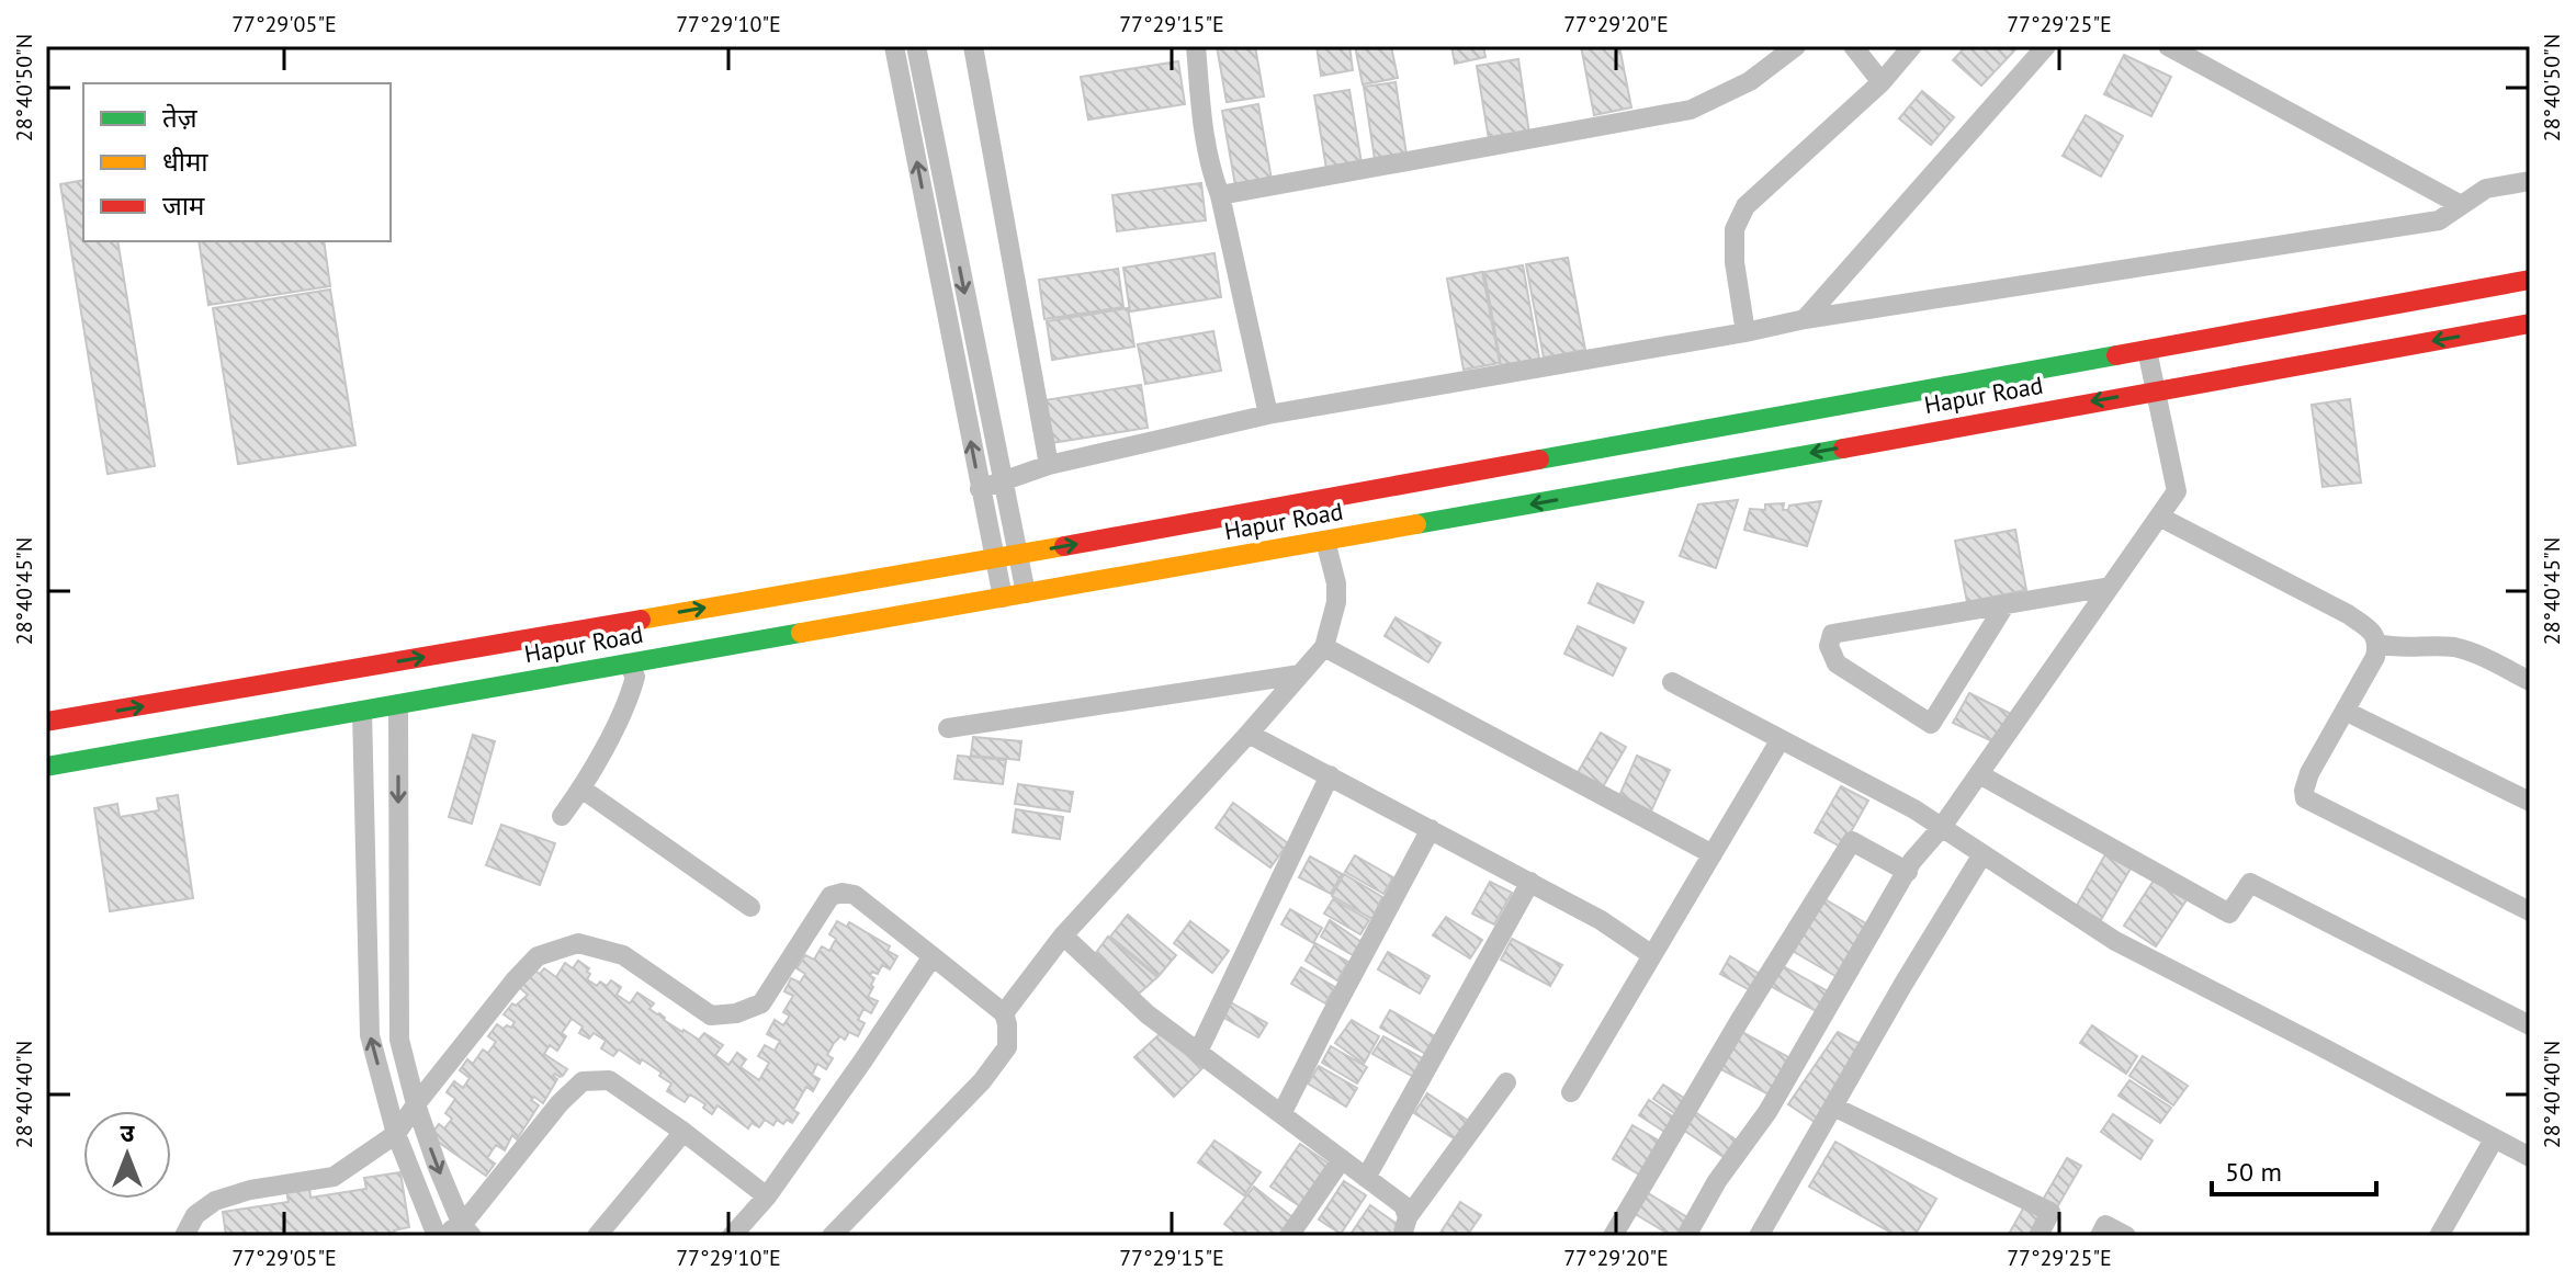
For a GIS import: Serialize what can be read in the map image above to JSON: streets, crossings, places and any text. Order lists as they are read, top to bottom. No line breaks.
{"streets":{"main road":["Hapur Road"]},"legend":["तेज़","धीमा","जाम"],"scale_bar":"50 m","north":"top","coordinates":["77°29'05\"E","77°29'10\"E","77°29'15\"E","77°29'20\"E","77°29'25\"E","28°40'50\"N","28°40'45\"N","28°40'40\"N"]}
